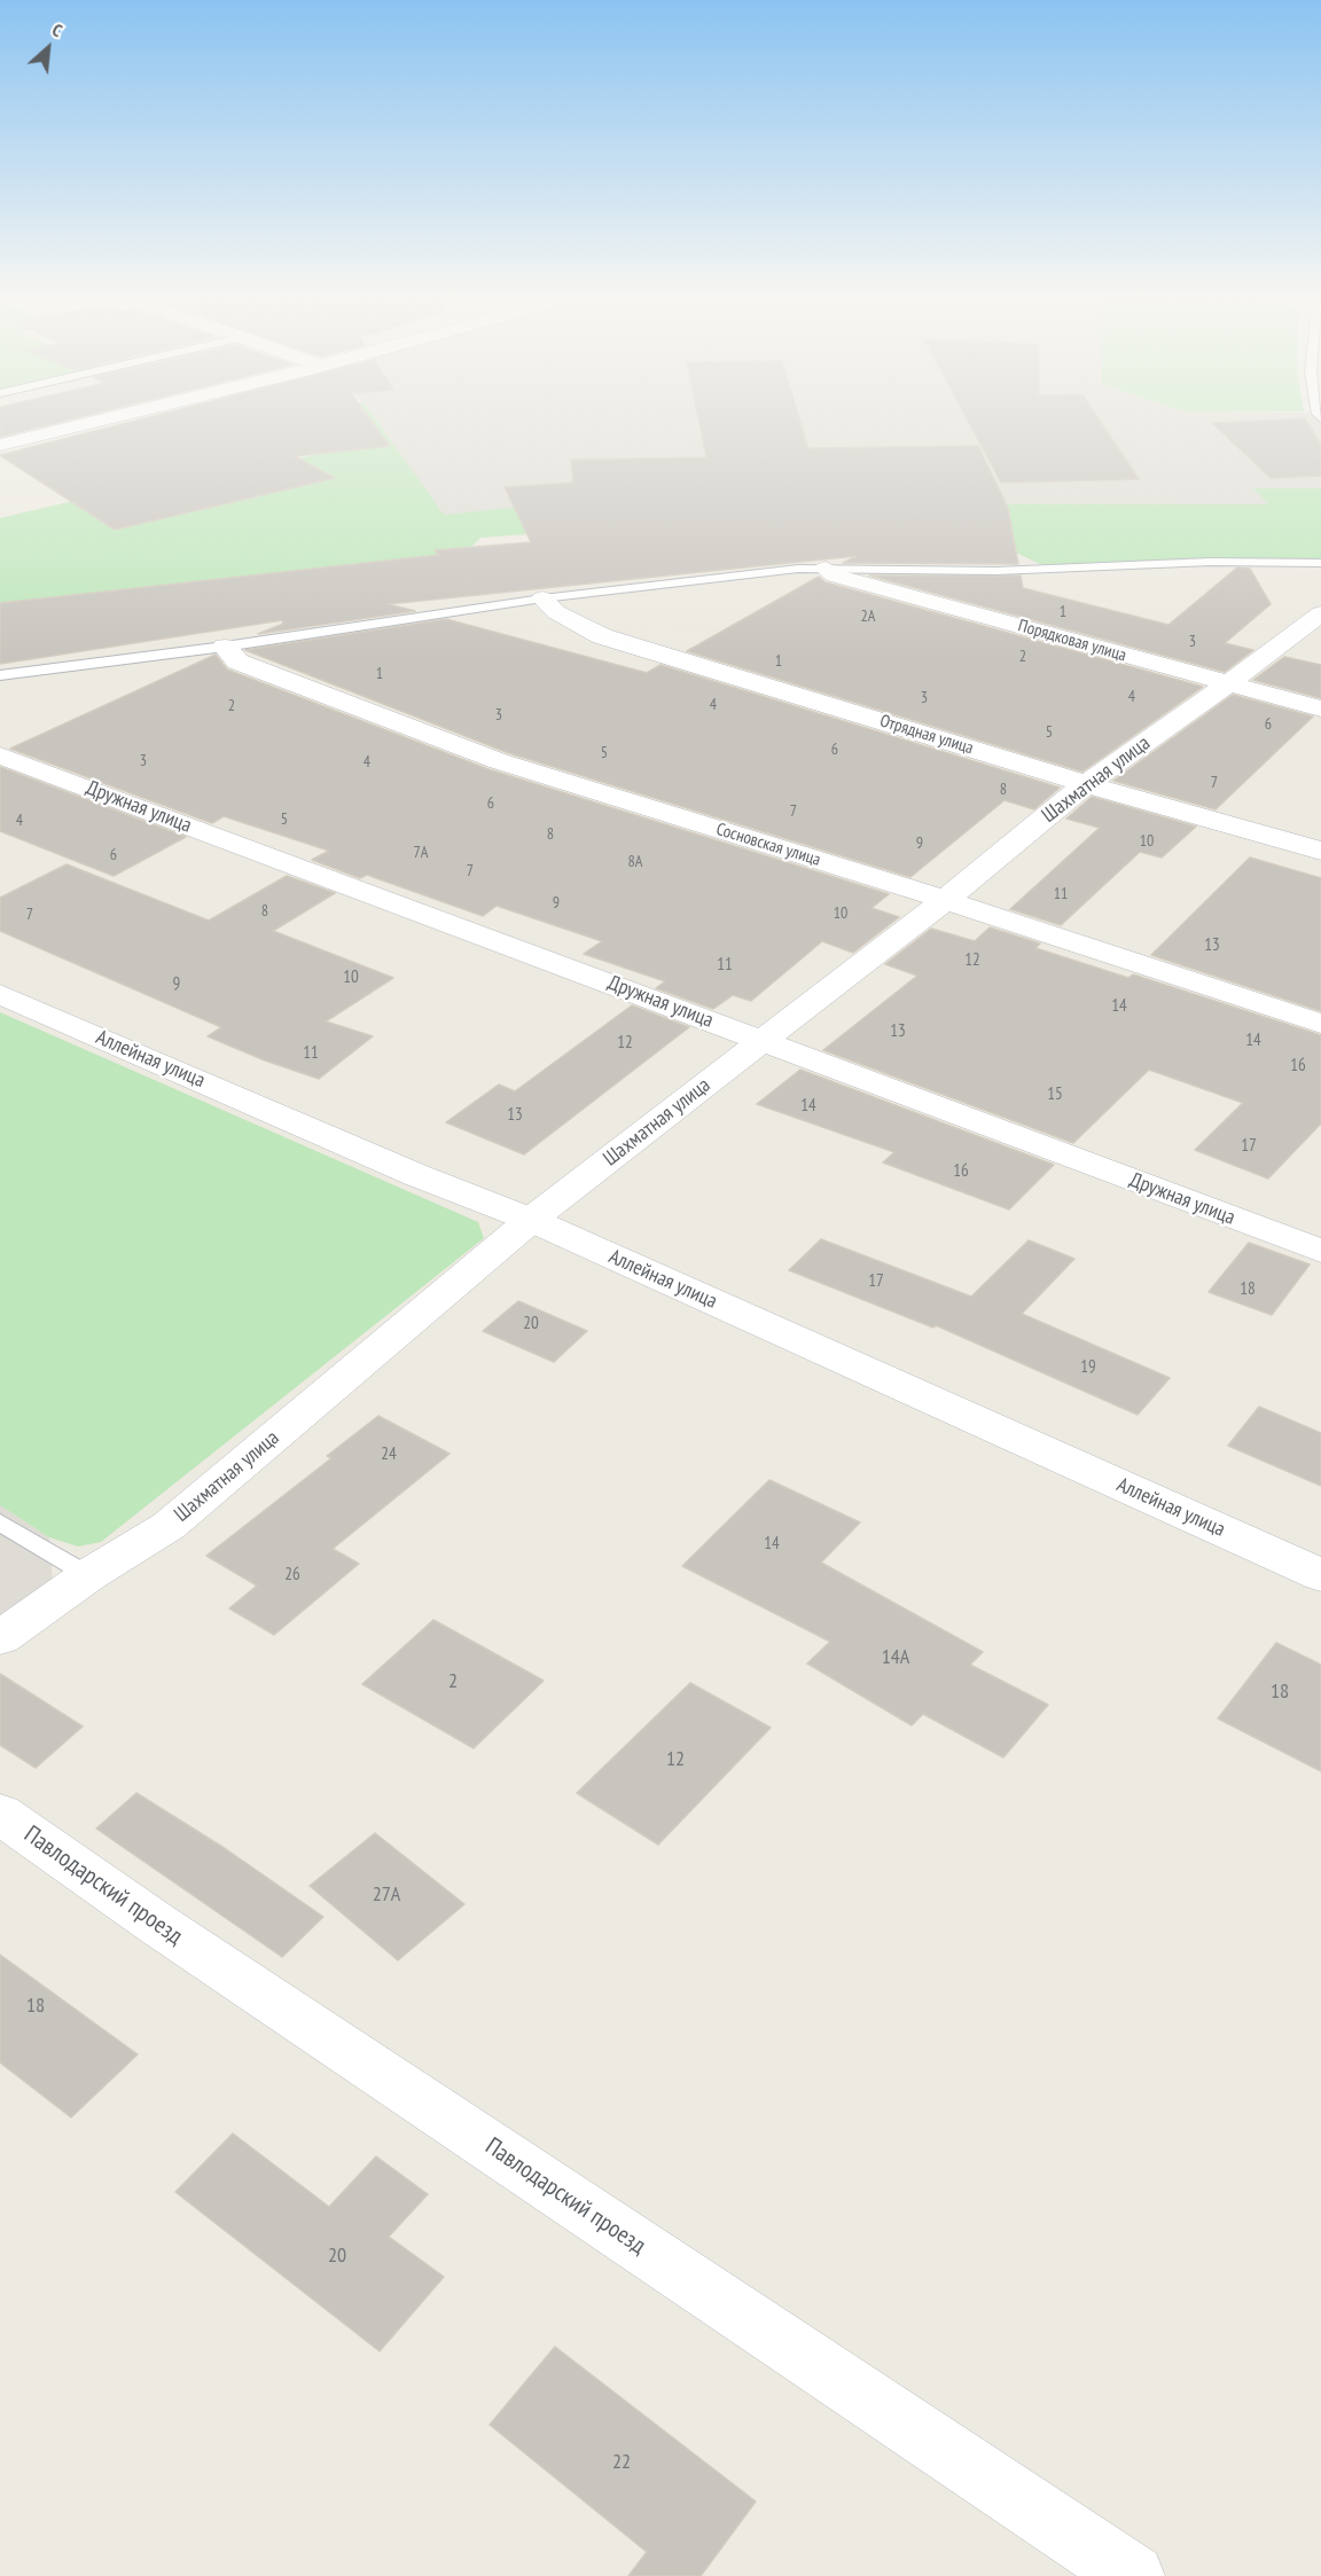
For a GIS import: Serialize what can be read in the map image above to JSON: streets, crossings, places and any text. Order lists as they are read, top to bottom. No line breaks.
{"streets":{"street":["Порядковая улица","Отрядная улица","Шахматная улица","Дружная улица","Сосновская улица","Аллейная улица","Павлодарский проезд"]},"crossings":[["Порядковая улица","Шахматная улица"],["Отрядная улица","Шахматная улица"],["Шахматная улица","Дружная улица"],["Шахматная улица","Сосновская улица"],["Шахматная улица","Аллейная улица"]],"house_numbers":["1","2А","3","2","1","1","4","3","4","2","3","6","5","6","5","3","4","7","8","6","7","5","4","8","10","9","7А","6","8А","7","11","9","8","10","7","13","12","11","10","9","14","13","14","12","11","16","15","14","13","17","16","17","18","20","19","24","14","26","14А","2","18","12","27А","18","20","22"],"north":"top right"}
